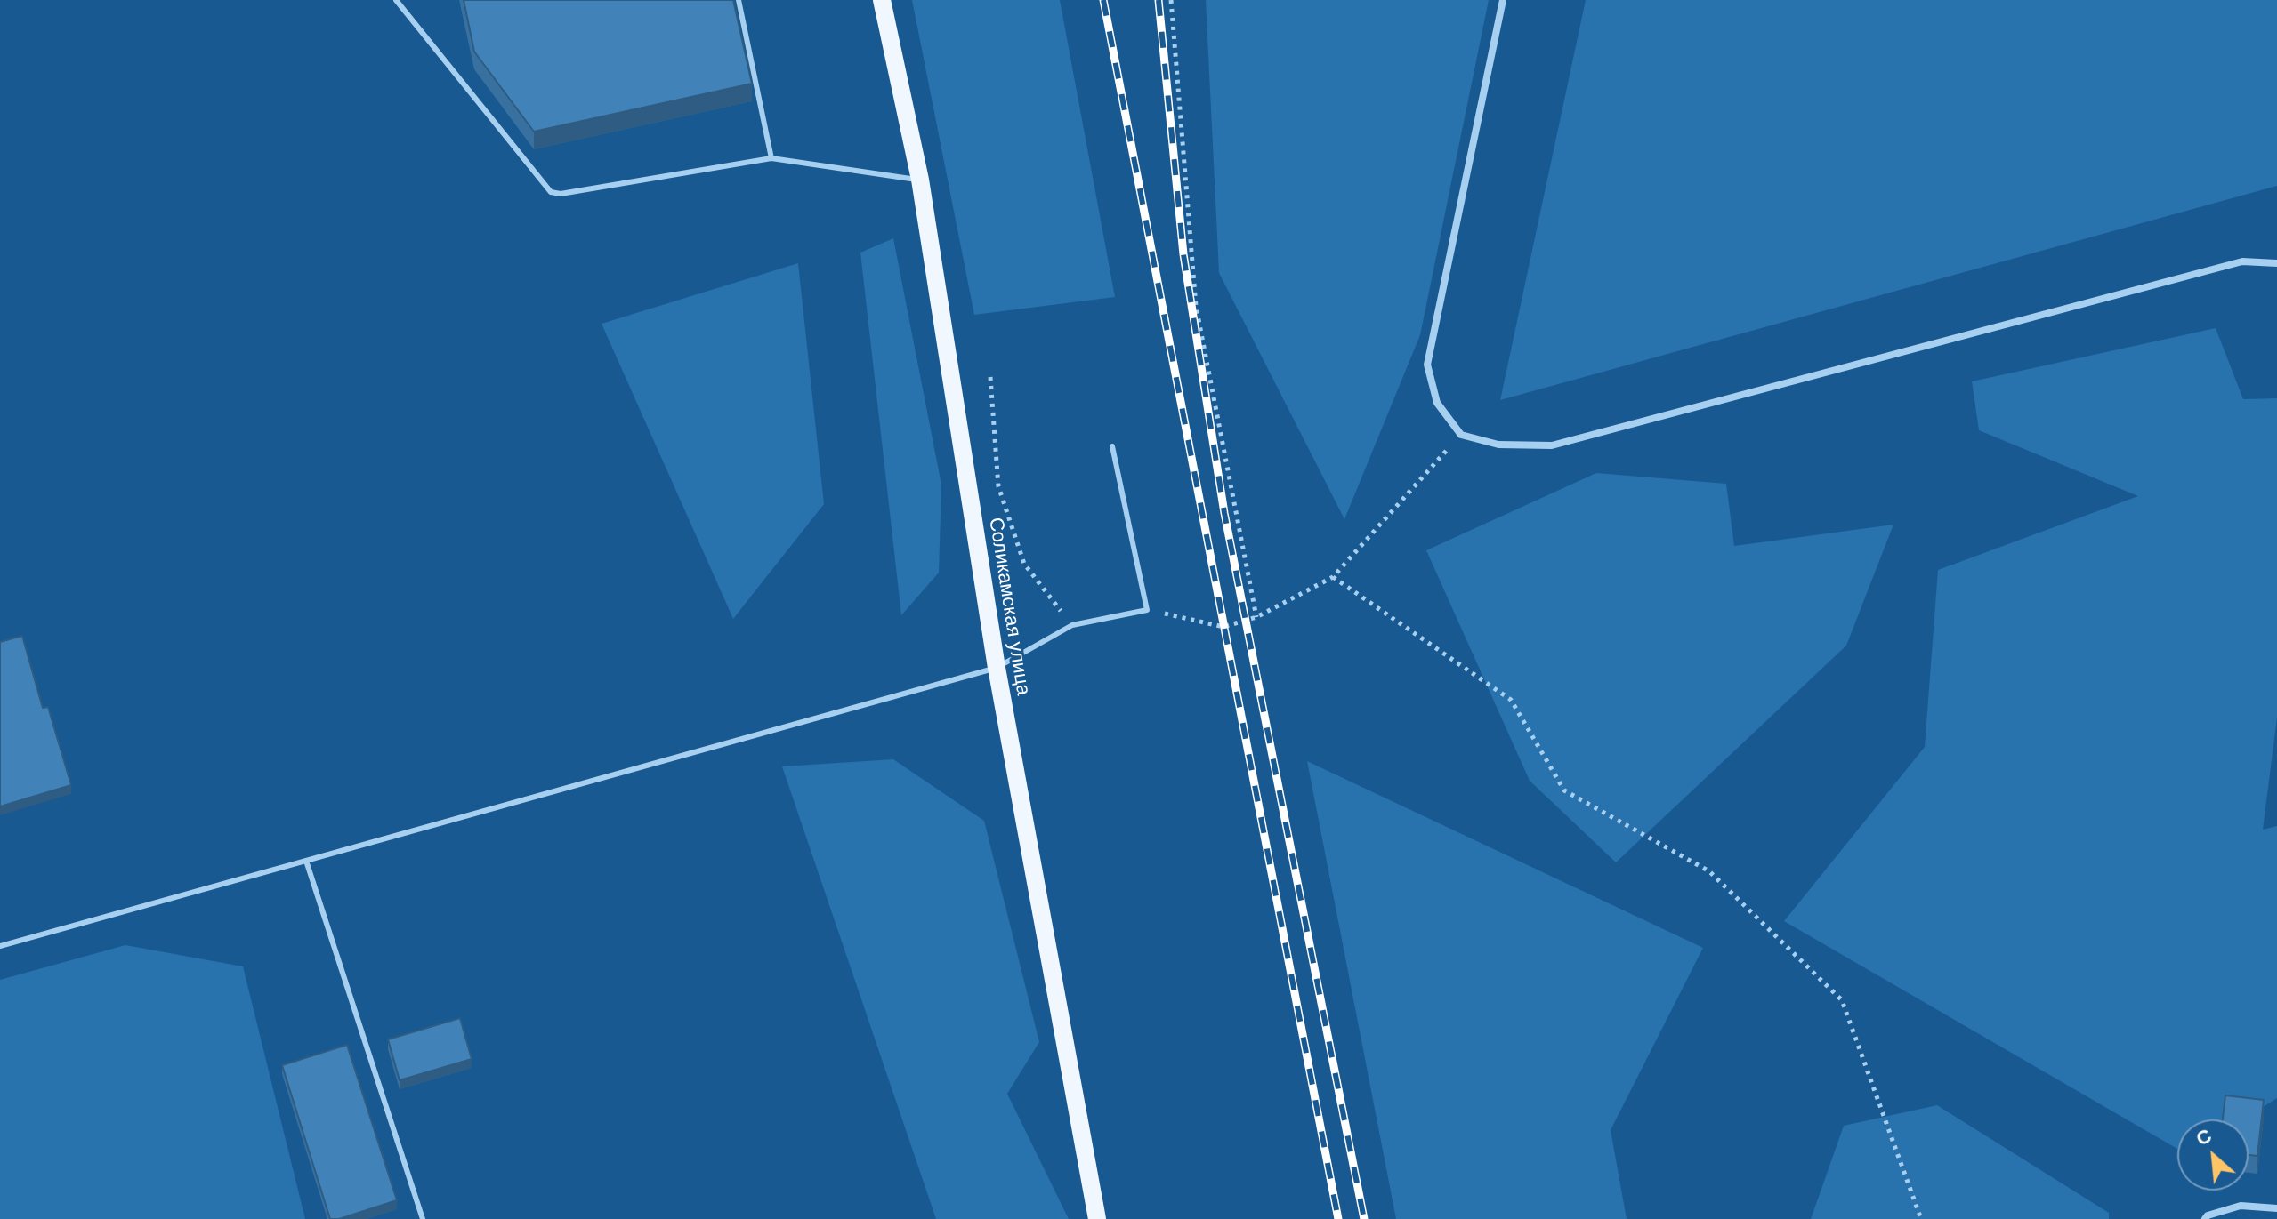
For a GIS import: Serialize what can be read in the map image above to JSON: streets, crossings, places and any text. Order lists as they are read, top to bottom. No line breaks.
{"streets":{"main road":["Соликамская улица"]},"north":"top left"}
